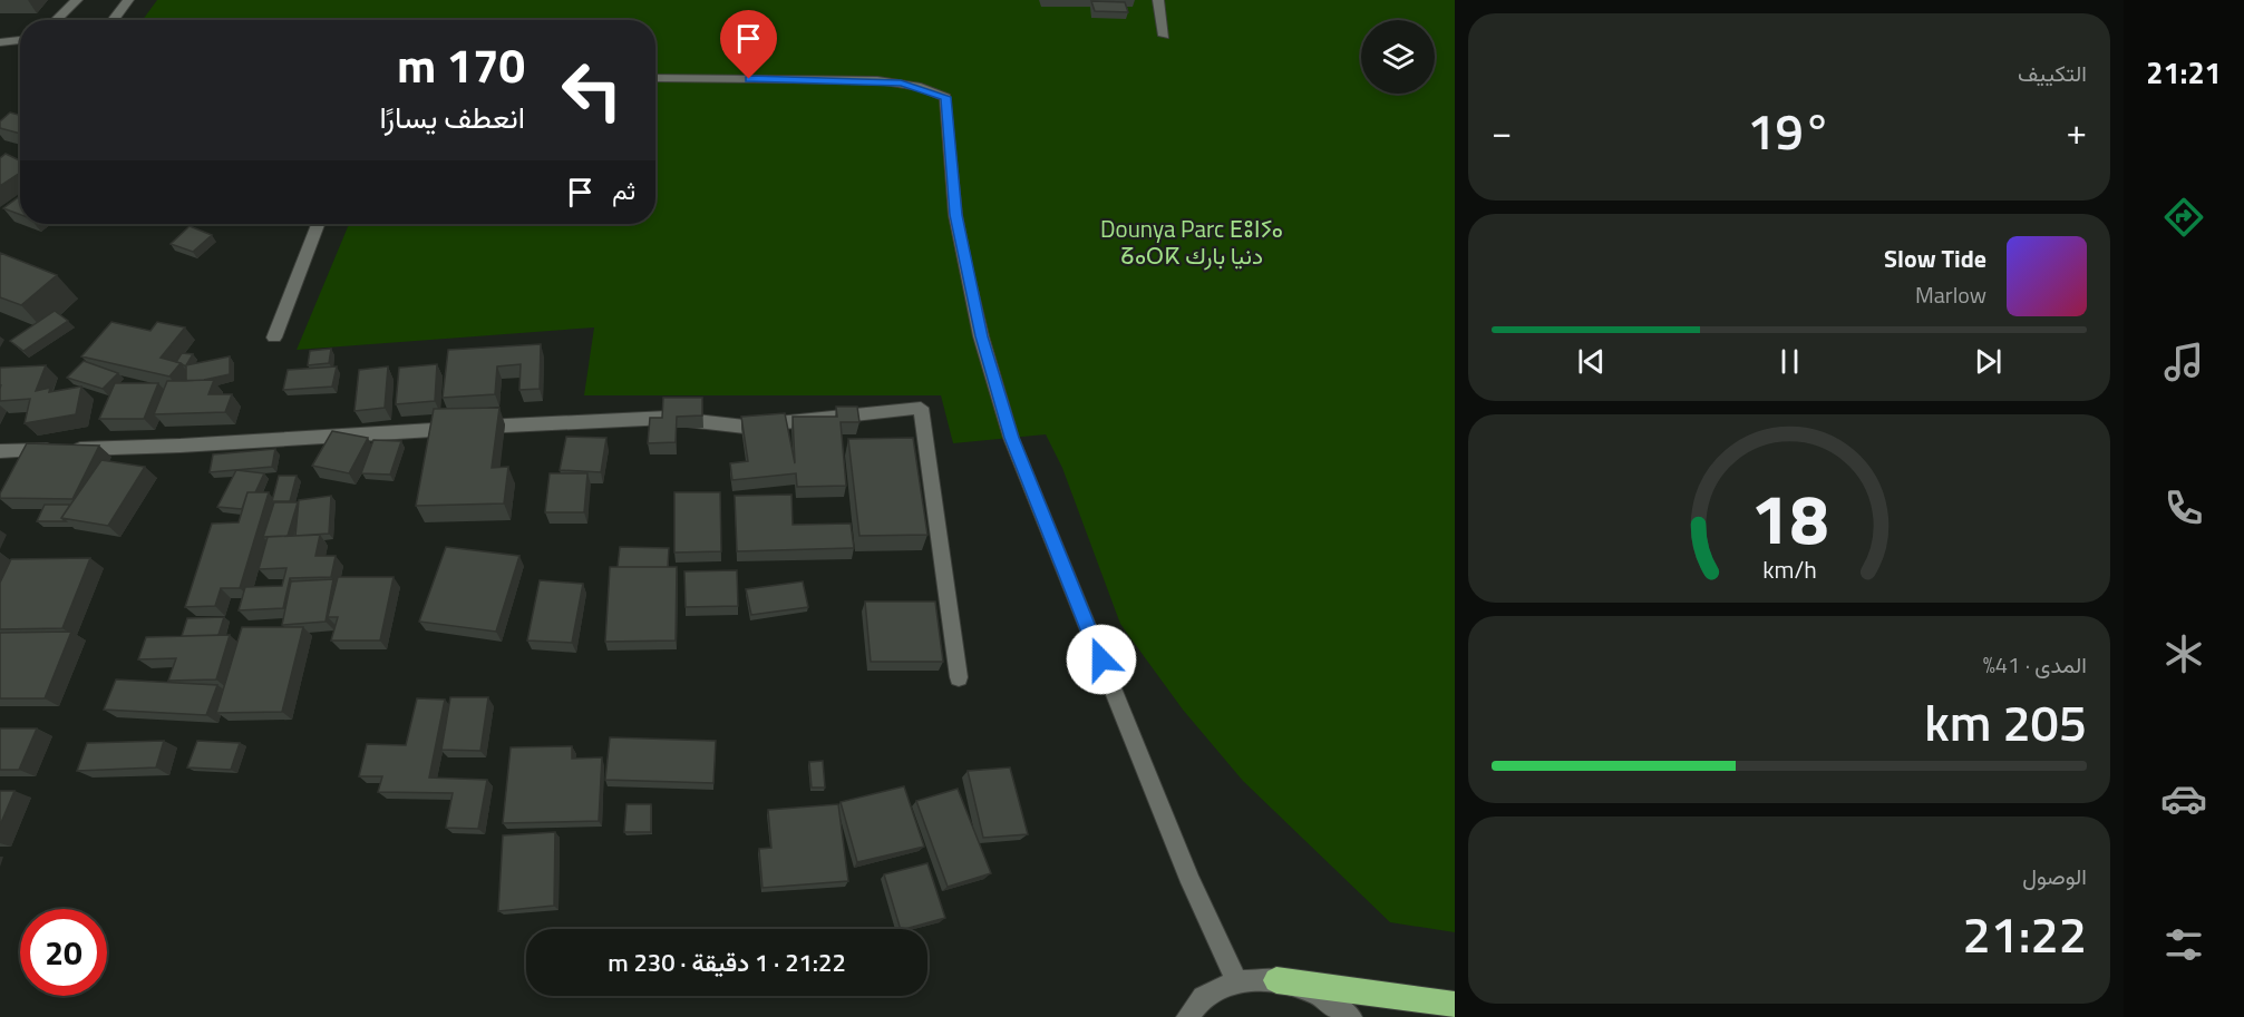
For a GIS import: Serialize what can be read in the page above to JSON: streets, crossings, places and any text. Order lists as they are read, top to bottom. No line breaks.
{"parks":["Dounya Parc ⴹⵓⵏⵢⴰ ⵒⴰⵔⴽ دنيا بارك"],"page":{"tabs":"21:21","tile":["التكييف",["المدى · 41%","205 km"],["الوصول","21:22"]],"turn":["170 m","انعطف يسارًا"],"heat":["−","19°","+"],"then":"ثم","song":["Slow Tide","Marlow"],"limit":"20","trip":"21:22 · 1 دقيقة · 230 m","gauge":["18","km/h"]}}
